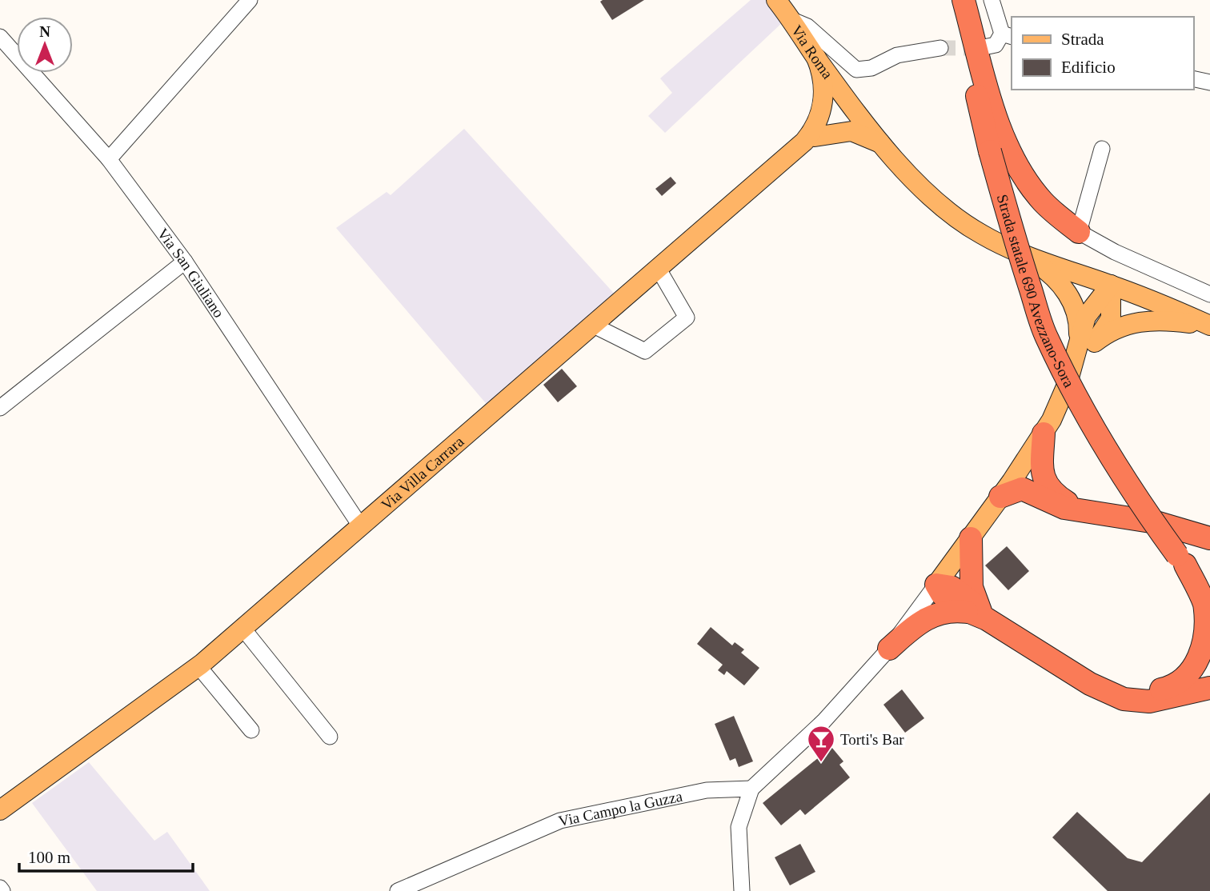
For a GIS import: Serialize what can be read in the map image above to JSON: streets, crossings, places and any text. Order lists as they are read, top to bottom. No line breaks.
{"streets":{"highway":["Strada statale 690 Avezzano-Sora"],"main road":["Via Roma","Via Villa Carrara"],"street":["Via San Giuliano","Via Campo la Guzza"]},"crossings":[["Via Roma","Via Villa Carrara"],["Via San Giuliano","Via Villa Carrara"]],"places":{"bar":["Torti's Bar"]},"legend":["Strada","Edificio"],"scale_bar":"100 m","north":"top"}
